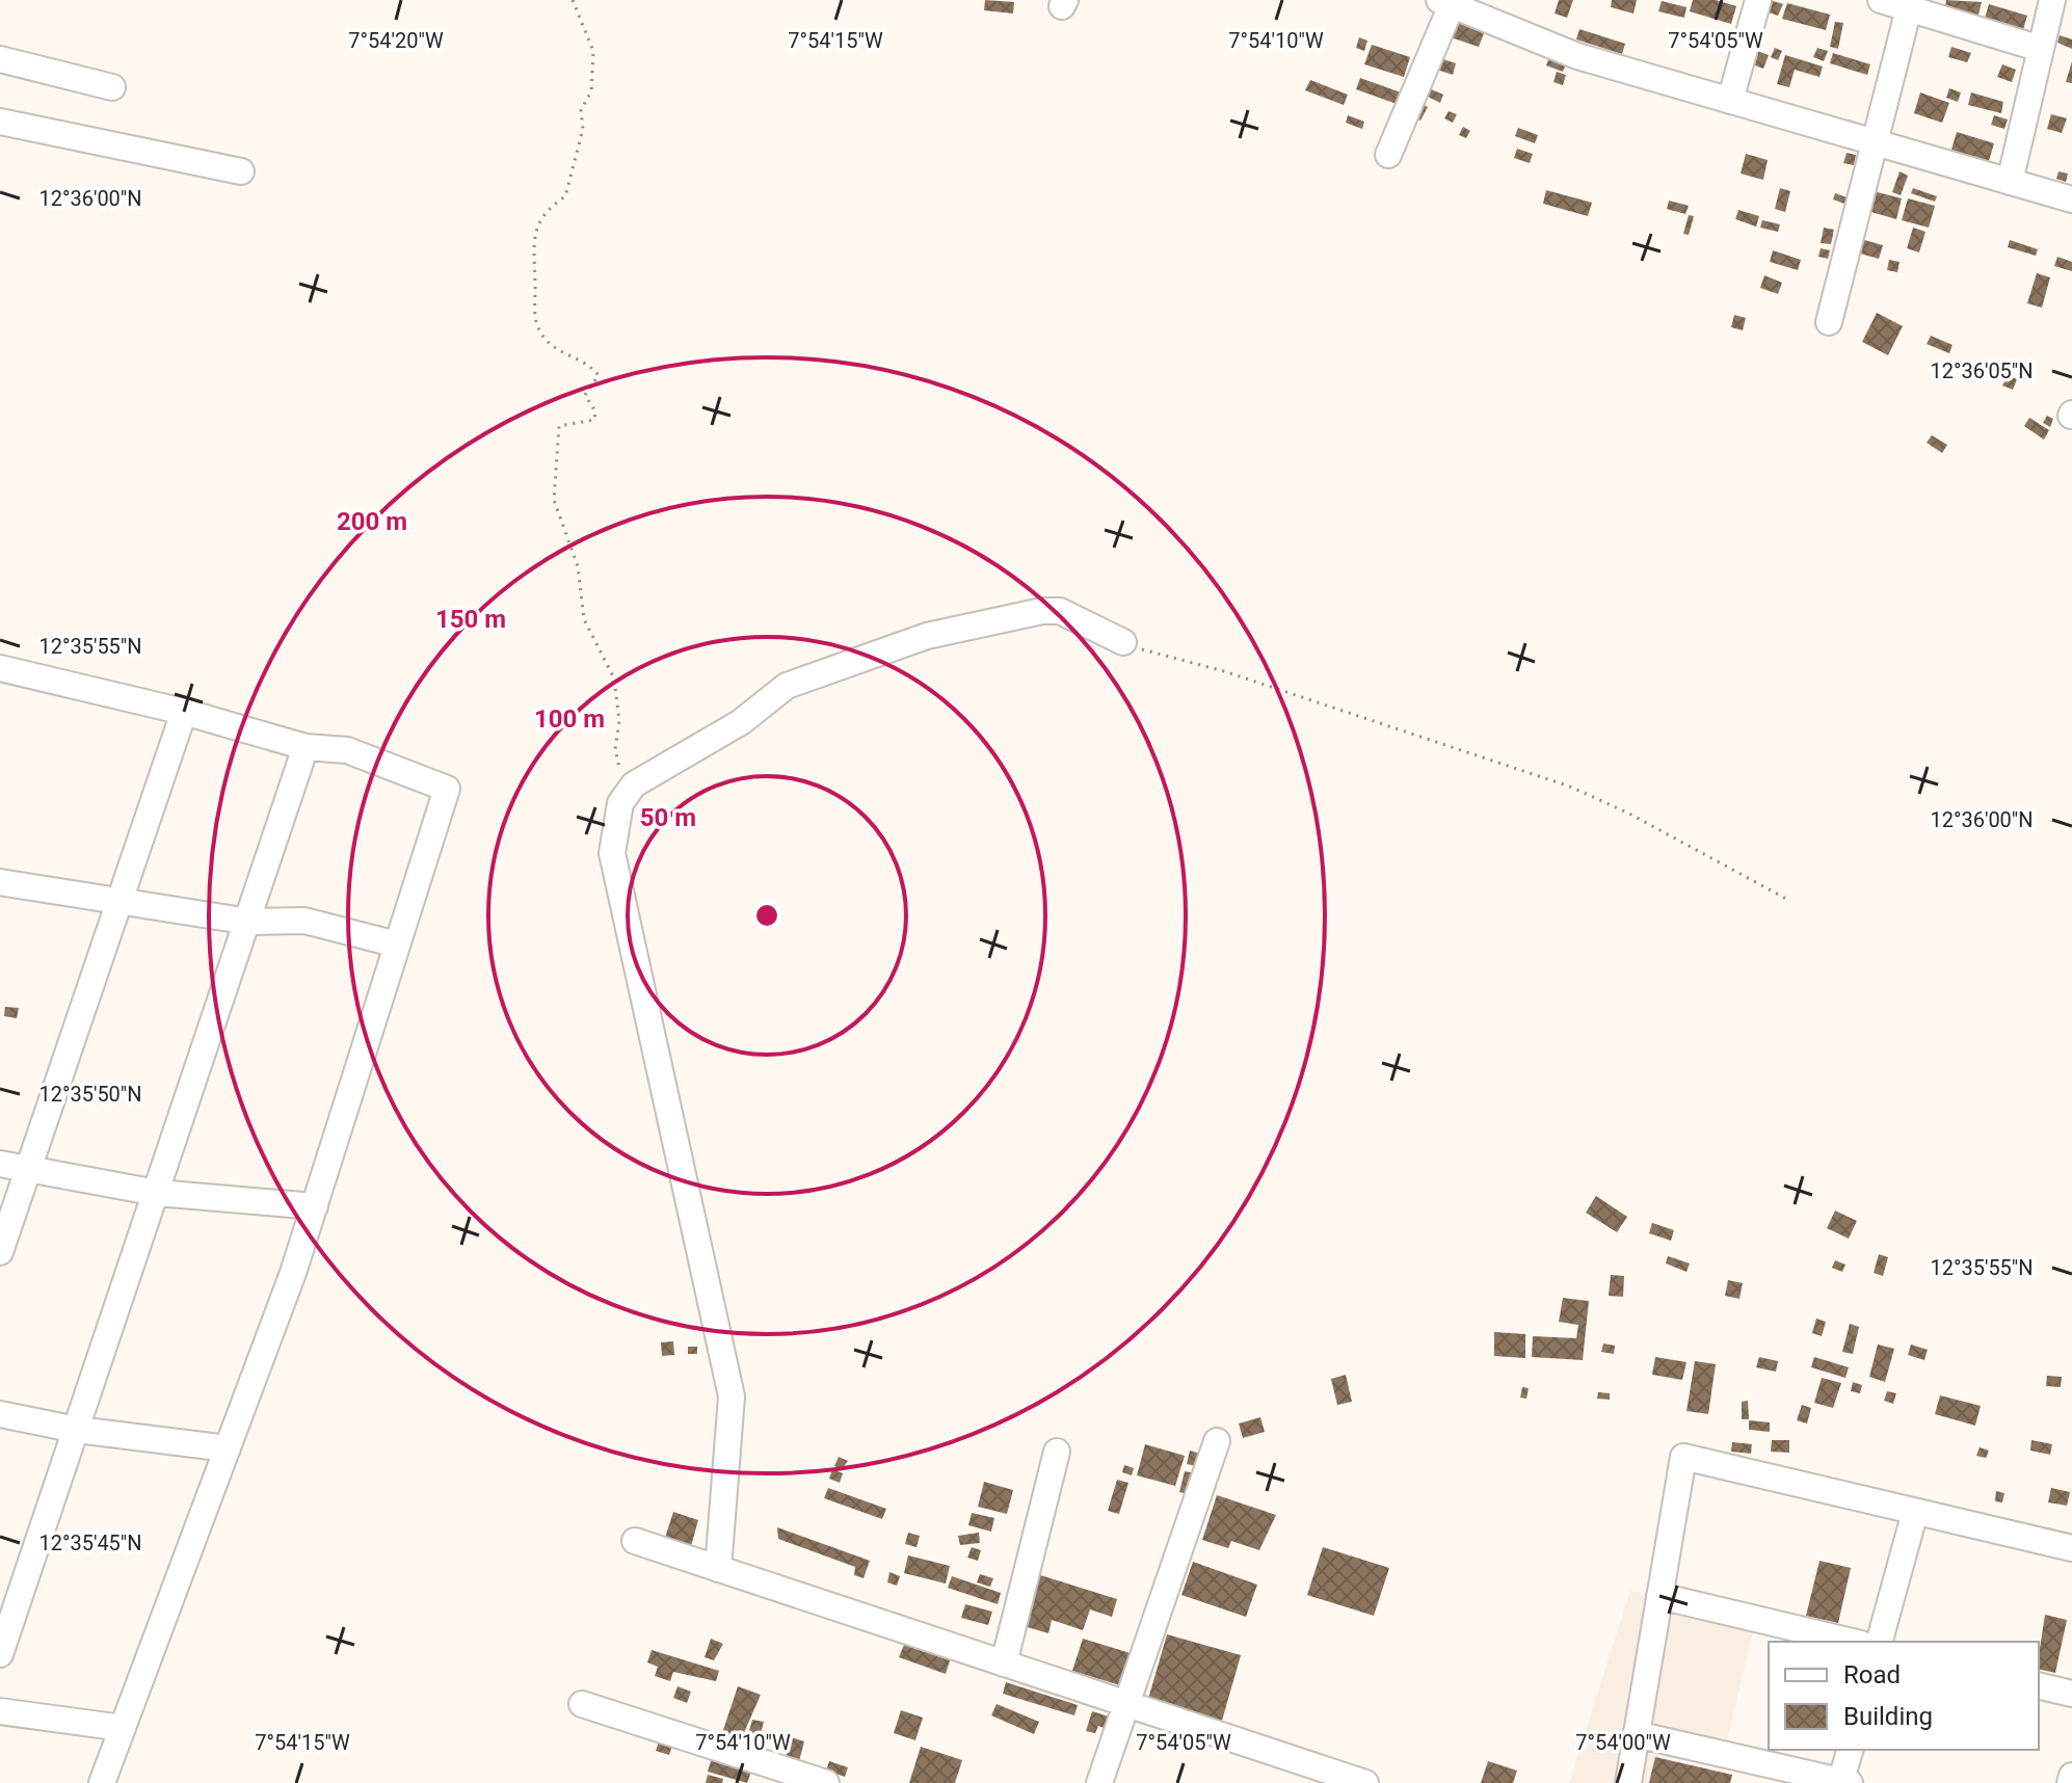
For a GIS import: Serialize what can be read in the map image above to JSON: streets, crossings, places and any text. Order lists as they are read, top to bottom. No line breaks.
{"legend":["Road","Building"],"coordinates":["7°54'20\"W","7°54'15\"W","7°54'10\"W","7°54'05\"W","12°36'00\"N","12°36'05\"N","12°35'55\"N","12°35'50\"N","12°35'45\"N","7°54'00\"W"],"rings":["200 m","150 m","100 m","50 m"]}
